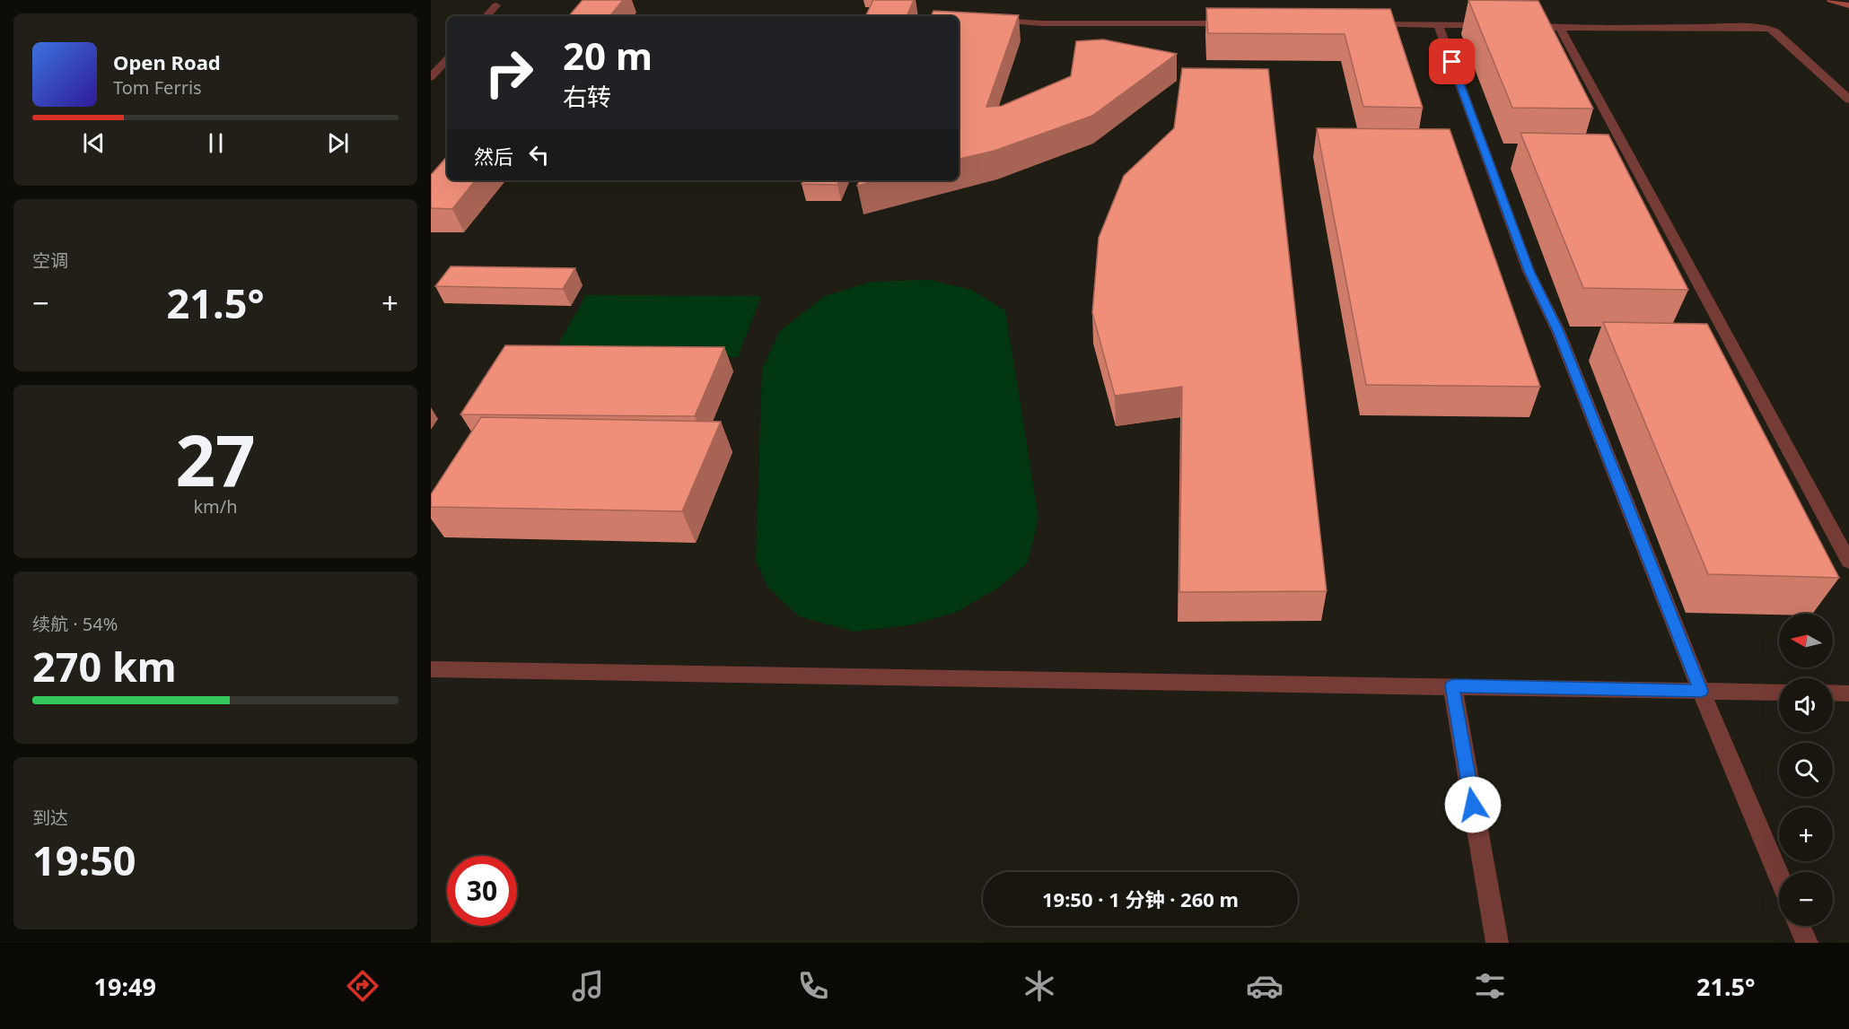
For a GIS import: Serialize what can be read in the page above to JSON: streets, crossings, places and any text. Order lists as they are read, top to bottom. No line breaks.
{"north":"left","page":{"turn":["20 m","右转"],"song":["Open Road","Tom Ferris"],"then":"然后","tile":["空调",["27","km/h"],["续航 · 54%","270 km"],["到达","19:50"]],"heat":["−","21.5°","+"],"map_buttons":["+","−"],"limit":"30","trip":"19:50 · 1 分钟 · 260 m","tabs":["19:49","21.5°"]}}
